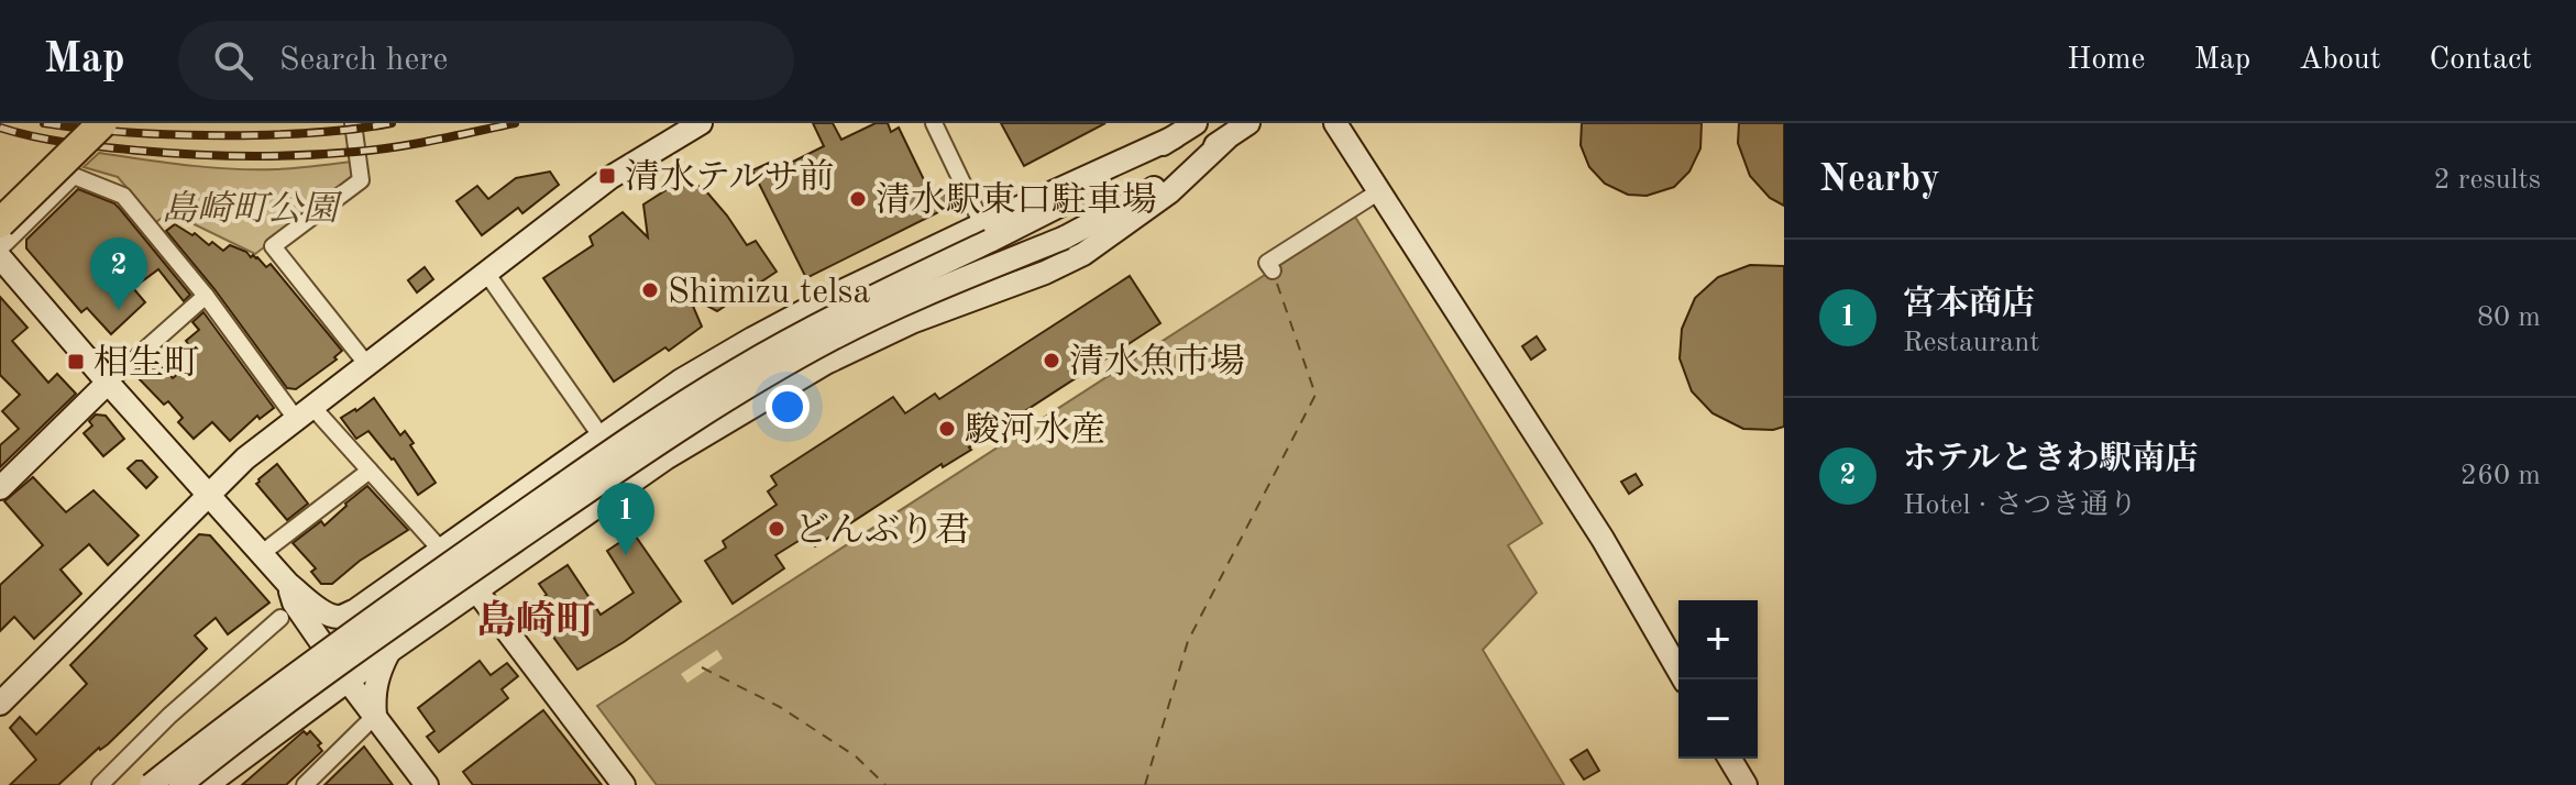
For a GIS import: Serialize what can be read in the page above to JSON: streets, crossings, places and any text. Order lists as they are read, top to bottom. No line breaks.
{"districts":["島崎町"],"parks":["島崎町公園"],"places":{"transit":["清水テルサ前","相生町"],"other":["清水駅東口駐車場","Shimizu telsa","清水魚市場","駿河水産","どんぶり君"]},"page":{"header":"Map","search":"Search here","nav":["Home","Map","About","Contact"],"heading":["Nearby","2 results"],"pins":["2","1"],"list":[{"mark":"1","name":"宮本商店","note":"Restaurant","value":"80 m"},{"mark":"2","name":"ホテルときわ駅南店","note":"Hotel · さつき通り","value":"260 m"}],"map_buttons":["+","−"]}}
